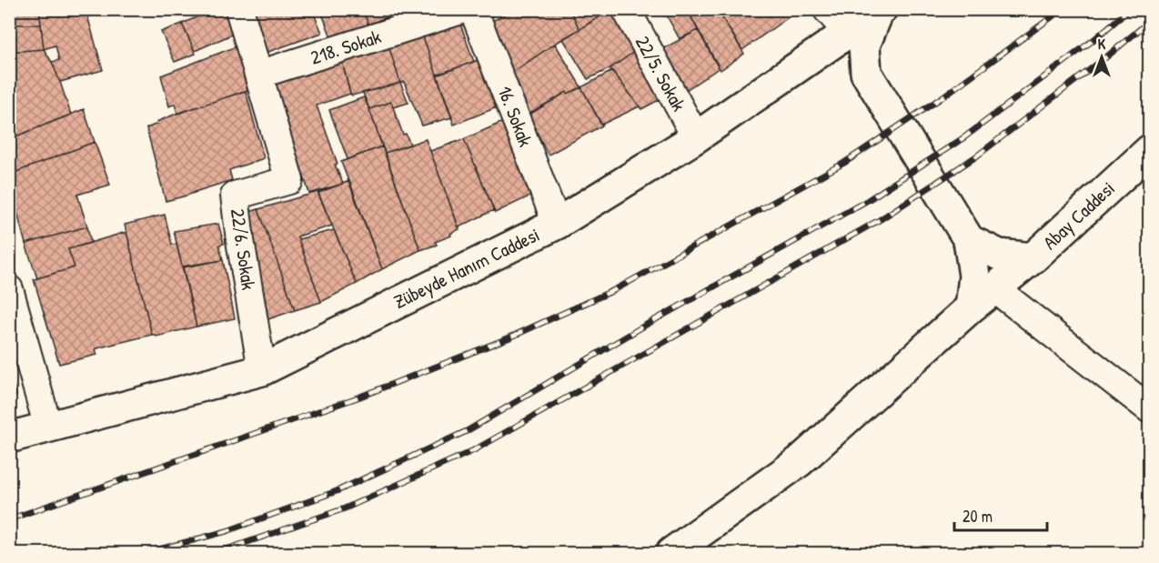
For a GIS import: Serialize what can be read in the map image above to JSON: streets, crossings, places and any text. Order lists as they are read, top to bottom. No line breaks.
{"streets":{"main road":["Abay Caddesi","Zübeyde Hanım Caddesi"],"street":["218. Sokak","22/5. Sokak","16. Sokak","22/6. Sokak"]},"crossings":[["218. Sokak","22/6. Sokak"],["22/5. Sokak","Zübeyde Hanım Caddesi"],["16. Sokak","Zübeyde Hanım Caddesi"],["22/6. Sokak","Zübeyde Hanım Caddesi"]],"scale_bar":"20 m","north":"top"}
